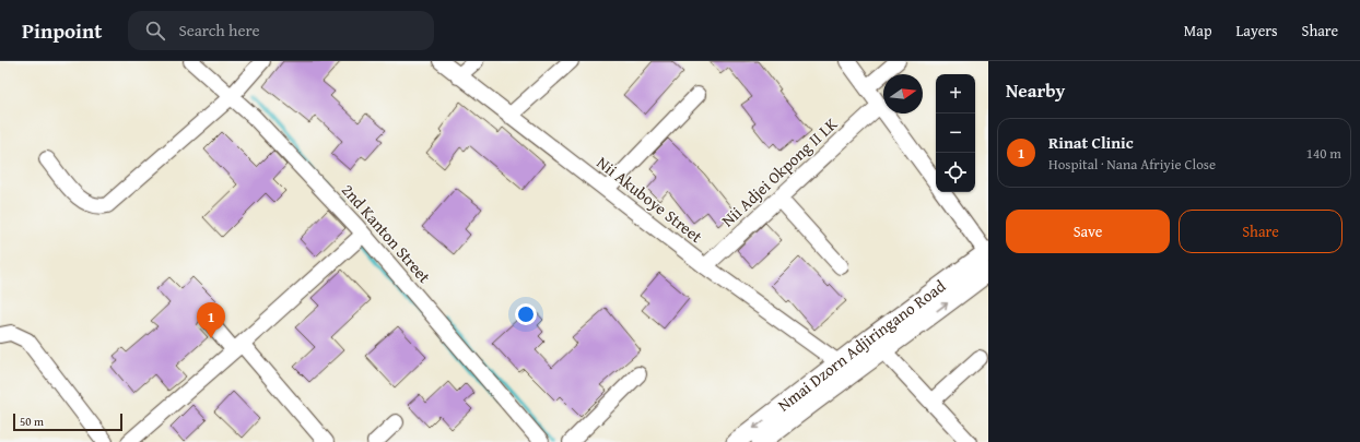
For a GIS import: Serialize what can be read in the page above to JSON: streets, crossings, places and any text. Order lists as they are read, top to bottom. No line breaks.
{"streets":{"main road":["Nmai Dzorn Adjiringano Road"],"street":["Nii Adjei Okpong II LK","Nii Akuboye Street","2nd Kanton Street"]},"crossings":[["Nii Adjei Okpong II LK","Nii Akuboye Street"],["Nii Akuboye Street","Nmai Dzorn Adjiringano Road"]],"scale_bar":"50 m","north":"right","page":{"header":"Pinpoint","search":"Search here","nav":["Map","Layers","Share"],"heading":"Nearby","map_buttons":["+","−"],"list":[{"mark":"1","name":"Rinat Clinic","note":"Hospital · Nana Afriyie Close","value":"140 m"}],"buttons":["Save","Share"],"pins":"1","scale":"50 m"}}
